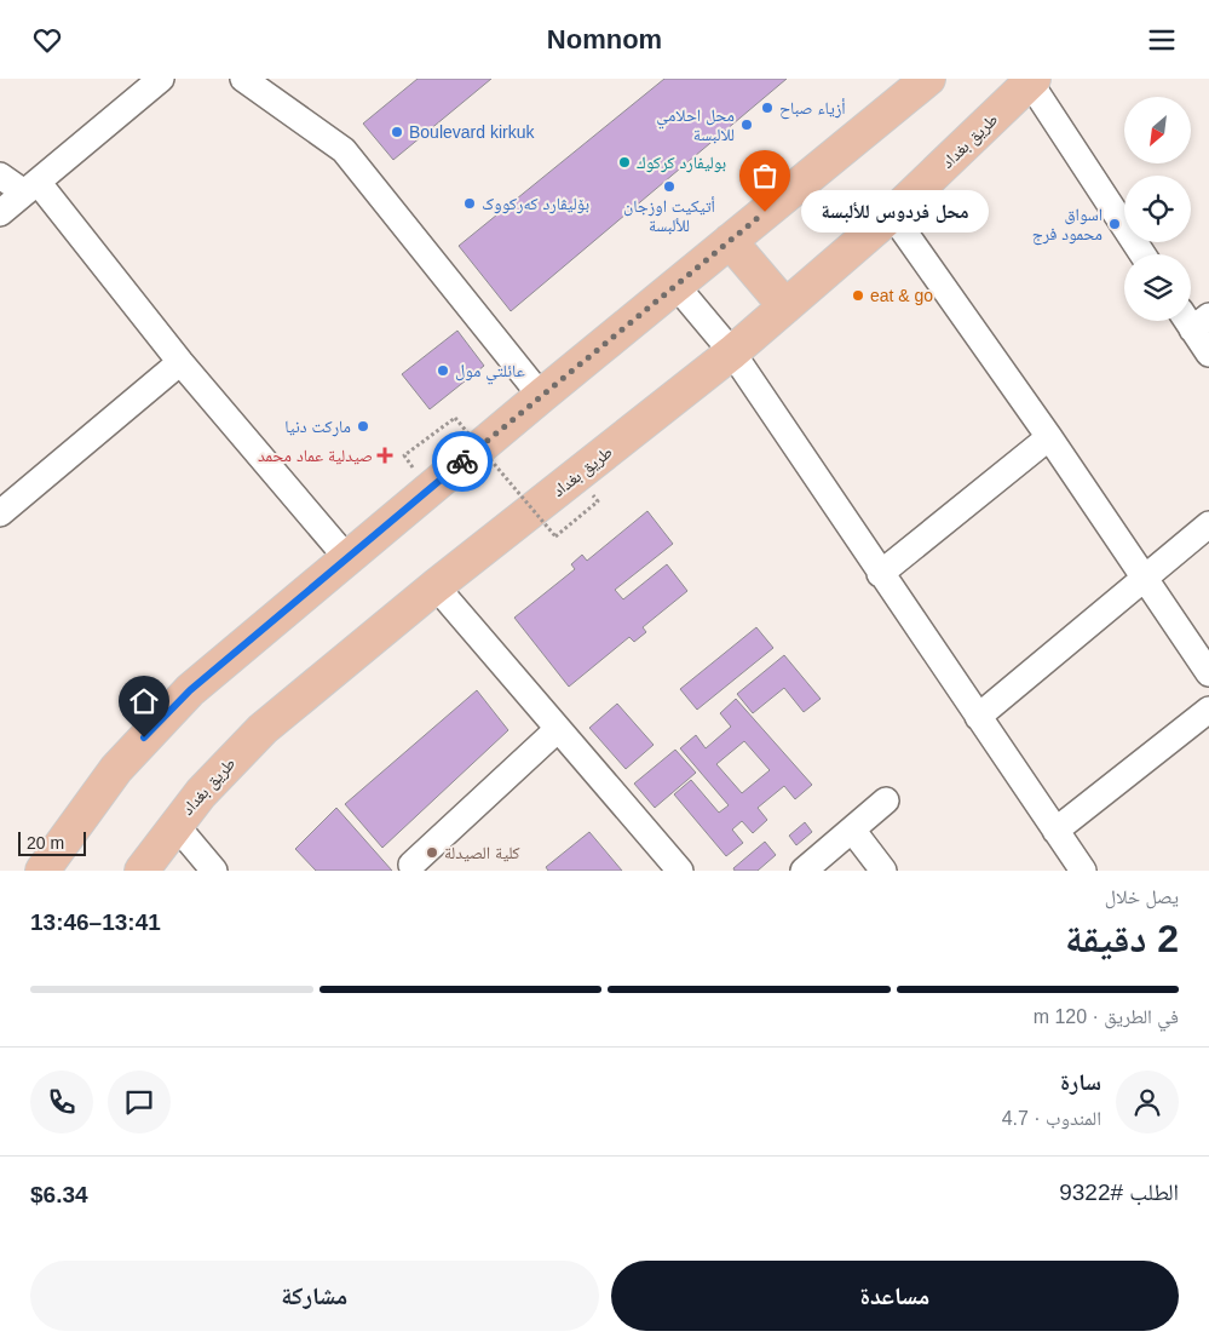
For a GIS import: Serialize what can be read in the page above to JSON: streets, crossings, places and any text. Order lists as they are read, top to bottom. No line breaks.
{"streets":{"main road":["طريق بغداد"]},"places":{"other":["أزياء صباح","محل احلامي للالبسة","Boulevard kirkuk","بوليفارد كركوك","أتيكيت اوزجان للألبسة","بۆلیڤارد کەرکووک","محل فردوس للألبسة","اسواق محمود فرج","eat & go","عائلتي مول","ماركت دنيا","كلية الصيدلة"],"health":["صيدلية عماد محمد"]},"scale_bar":"20 m","north":"bottom left","page":{"header":"Nomnom","bubble":"محل فردوس للألبسة","scale":"20 m","heading":["2 دقيقة","يصل خلال","13:41–13:46"],"panel":["سارة","المندوب · 4.7","الطلب #9322","$6.34"],"bar":"في الطريق · 120 m","buttons":["مساعدة","مشاركة"]}}
